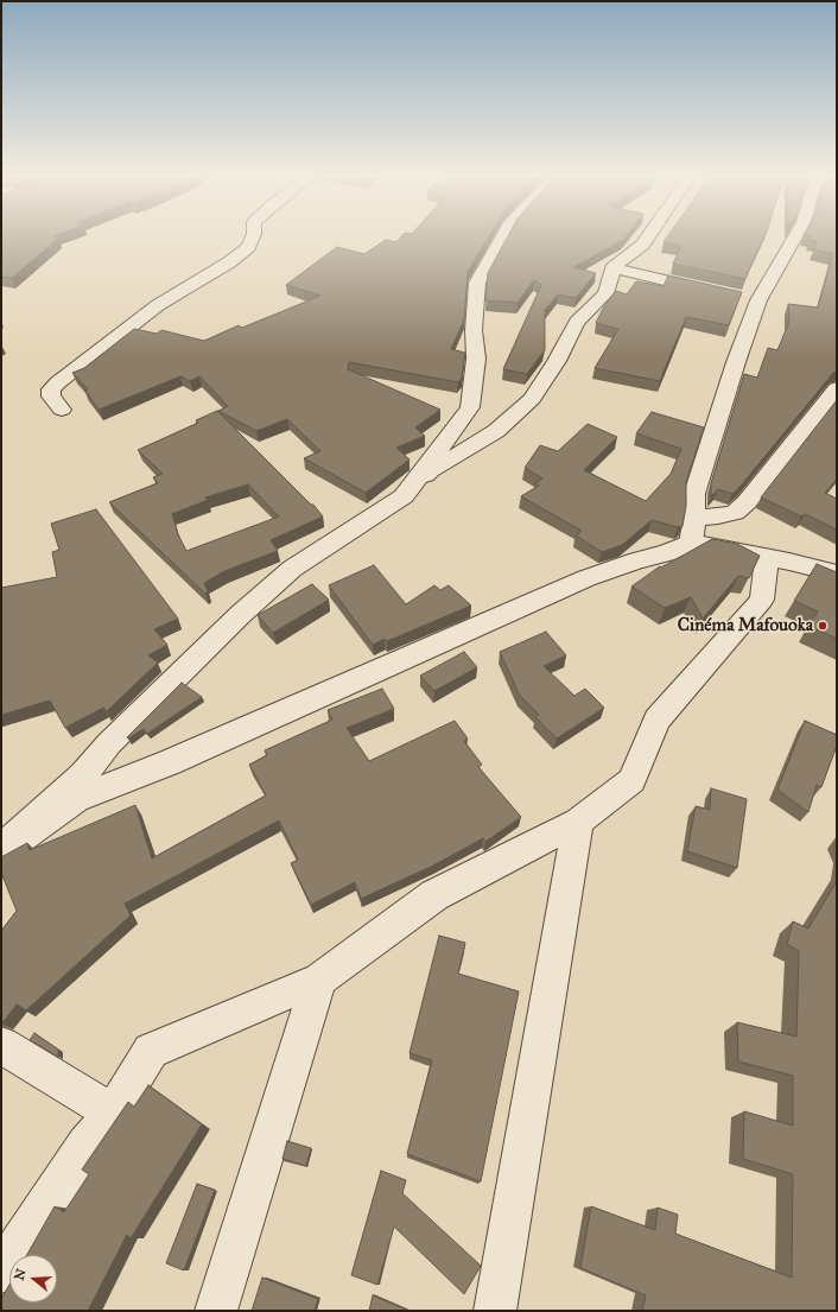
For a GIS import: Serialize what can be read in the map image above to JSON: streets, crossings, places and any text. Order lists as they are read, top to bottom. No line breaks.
{"places":["Cinéma Mafouoka"],"north":"left"}
